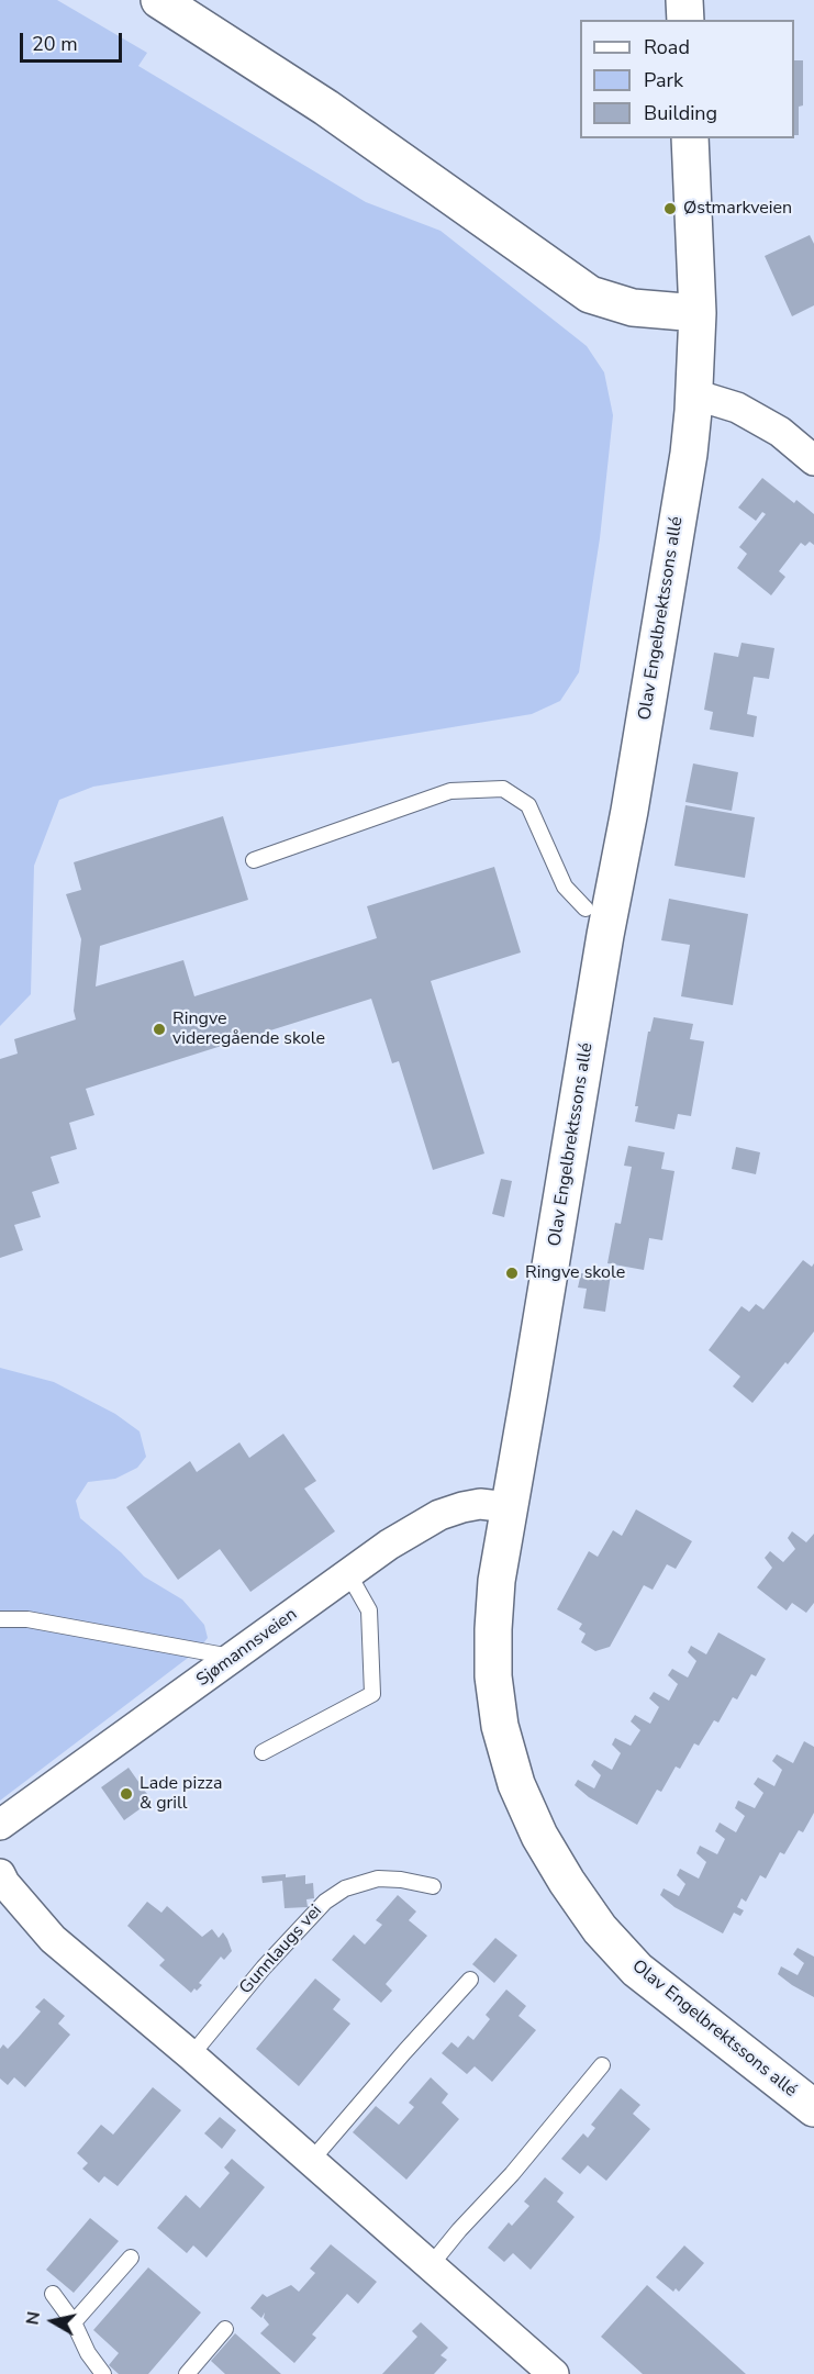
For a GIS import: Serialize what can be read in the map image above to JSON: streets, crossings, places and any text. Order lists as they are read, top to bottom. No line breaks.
{"streets":{"street":["Olav Engelbrektssons allé","Sjømannsveien"],"lane":["Gunnlaugs vei"]},"crossings":[["Olav Engelbrektssons allé","Sjømannsveien"]],"places":["Østmarkveien","Ringve videregående skole","Ringve skole","Lade pizza & grill"],"legend":["Road","Park","Building"],"scale_bar":"20 m","north":"left"}
